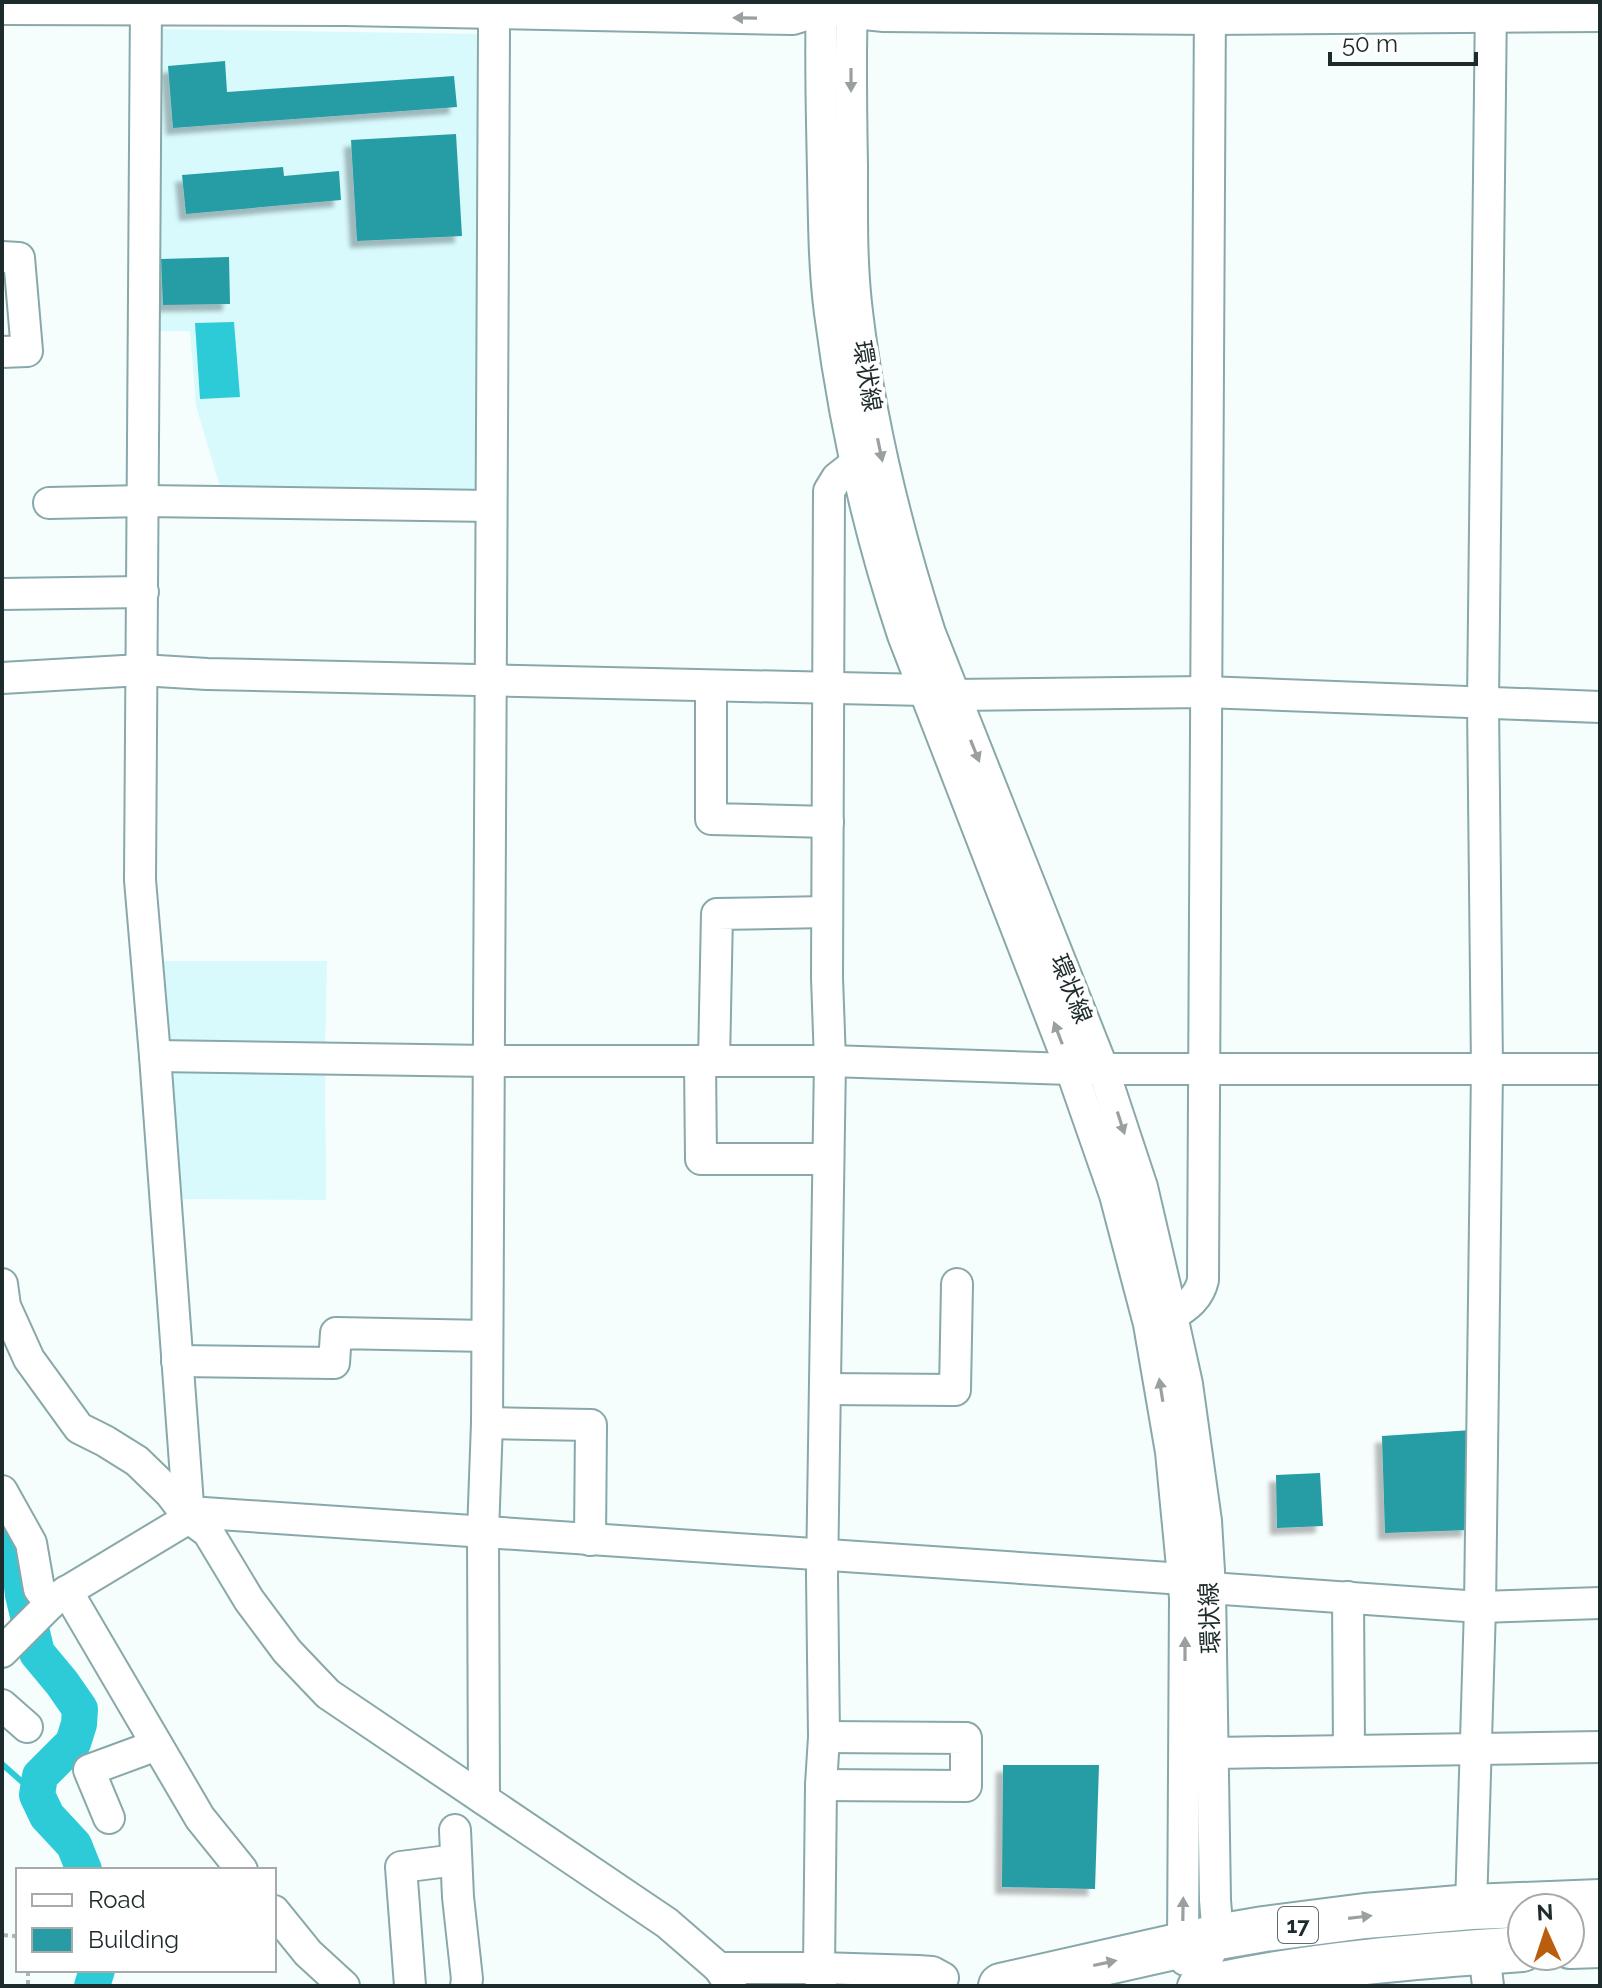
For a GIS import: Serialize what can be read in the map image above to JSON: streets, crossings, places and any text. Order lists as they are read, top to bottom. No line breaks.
{"streets":{"highway":["17"],"street":["環状線"]},"crossings":[["環状線","17"]],"legend":["Road","Building"],"scale_bar":"50 m","north":"top"}
